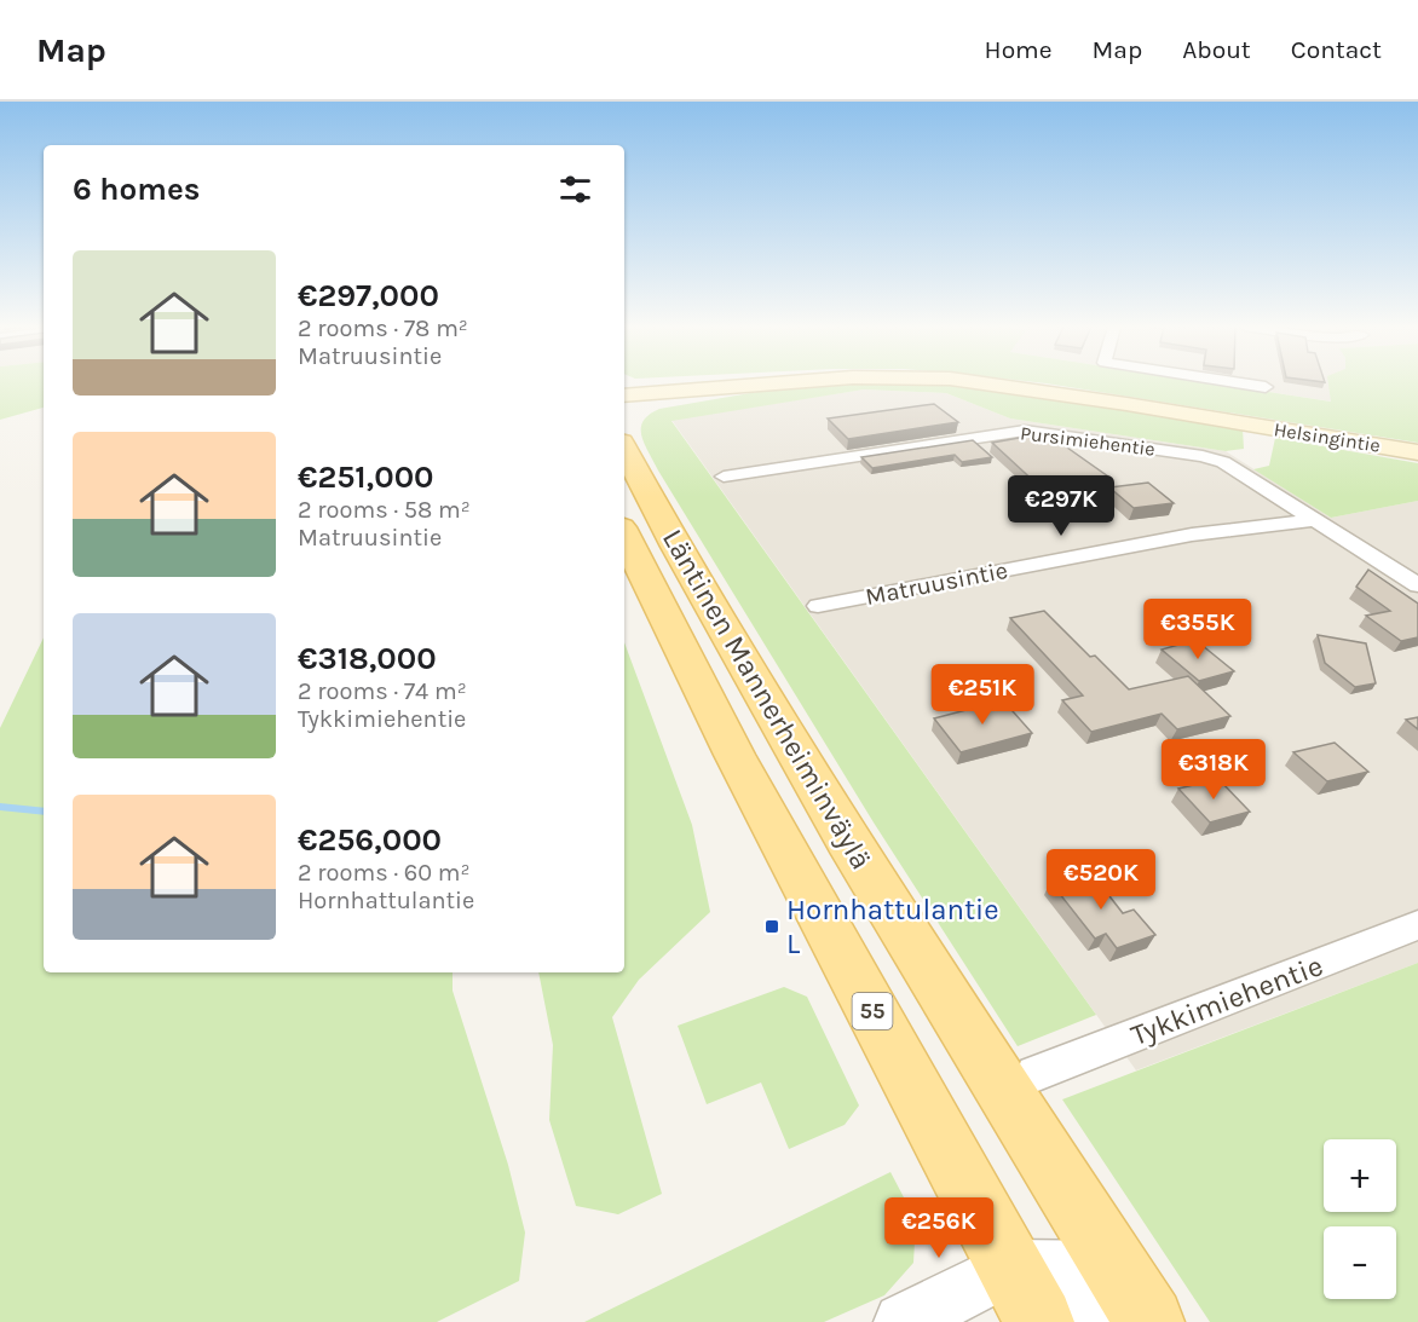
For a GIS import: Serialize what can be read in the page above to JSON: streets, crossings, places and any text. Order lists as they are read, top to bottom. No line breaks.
{"streets":{"main road":["Helsingintie","Läntinen Mannerheiminväylä","55"],"street":["Pursimiehentie","Matruusintie","Tykkimiehentie"]},"crossings":[["Pursimiehentie","Matruusintie"]],"places":{"transit":["Hornhattulantie L"]},"page":{"header":"Map","nav":["Home","Map","About","Contact"],"heading":"6 homes","list":[{"name":"€297,000","note":"2 rooms · 78 m² · Matruusintie"},{"name":"€251,000","note":"2 rooms · 58 m² · Matruusintie"},{"name":"€318,000","note":"2 rooms · 74 m² · Tykkimiehentie"},{"name":"€256,000","note":"2 rooms · 60 m² · Hornhattulantie"}],"price":["€297K","€355K","€251K","€318K","€520K","€256K"],"map_buttons":["+","−"]}}
